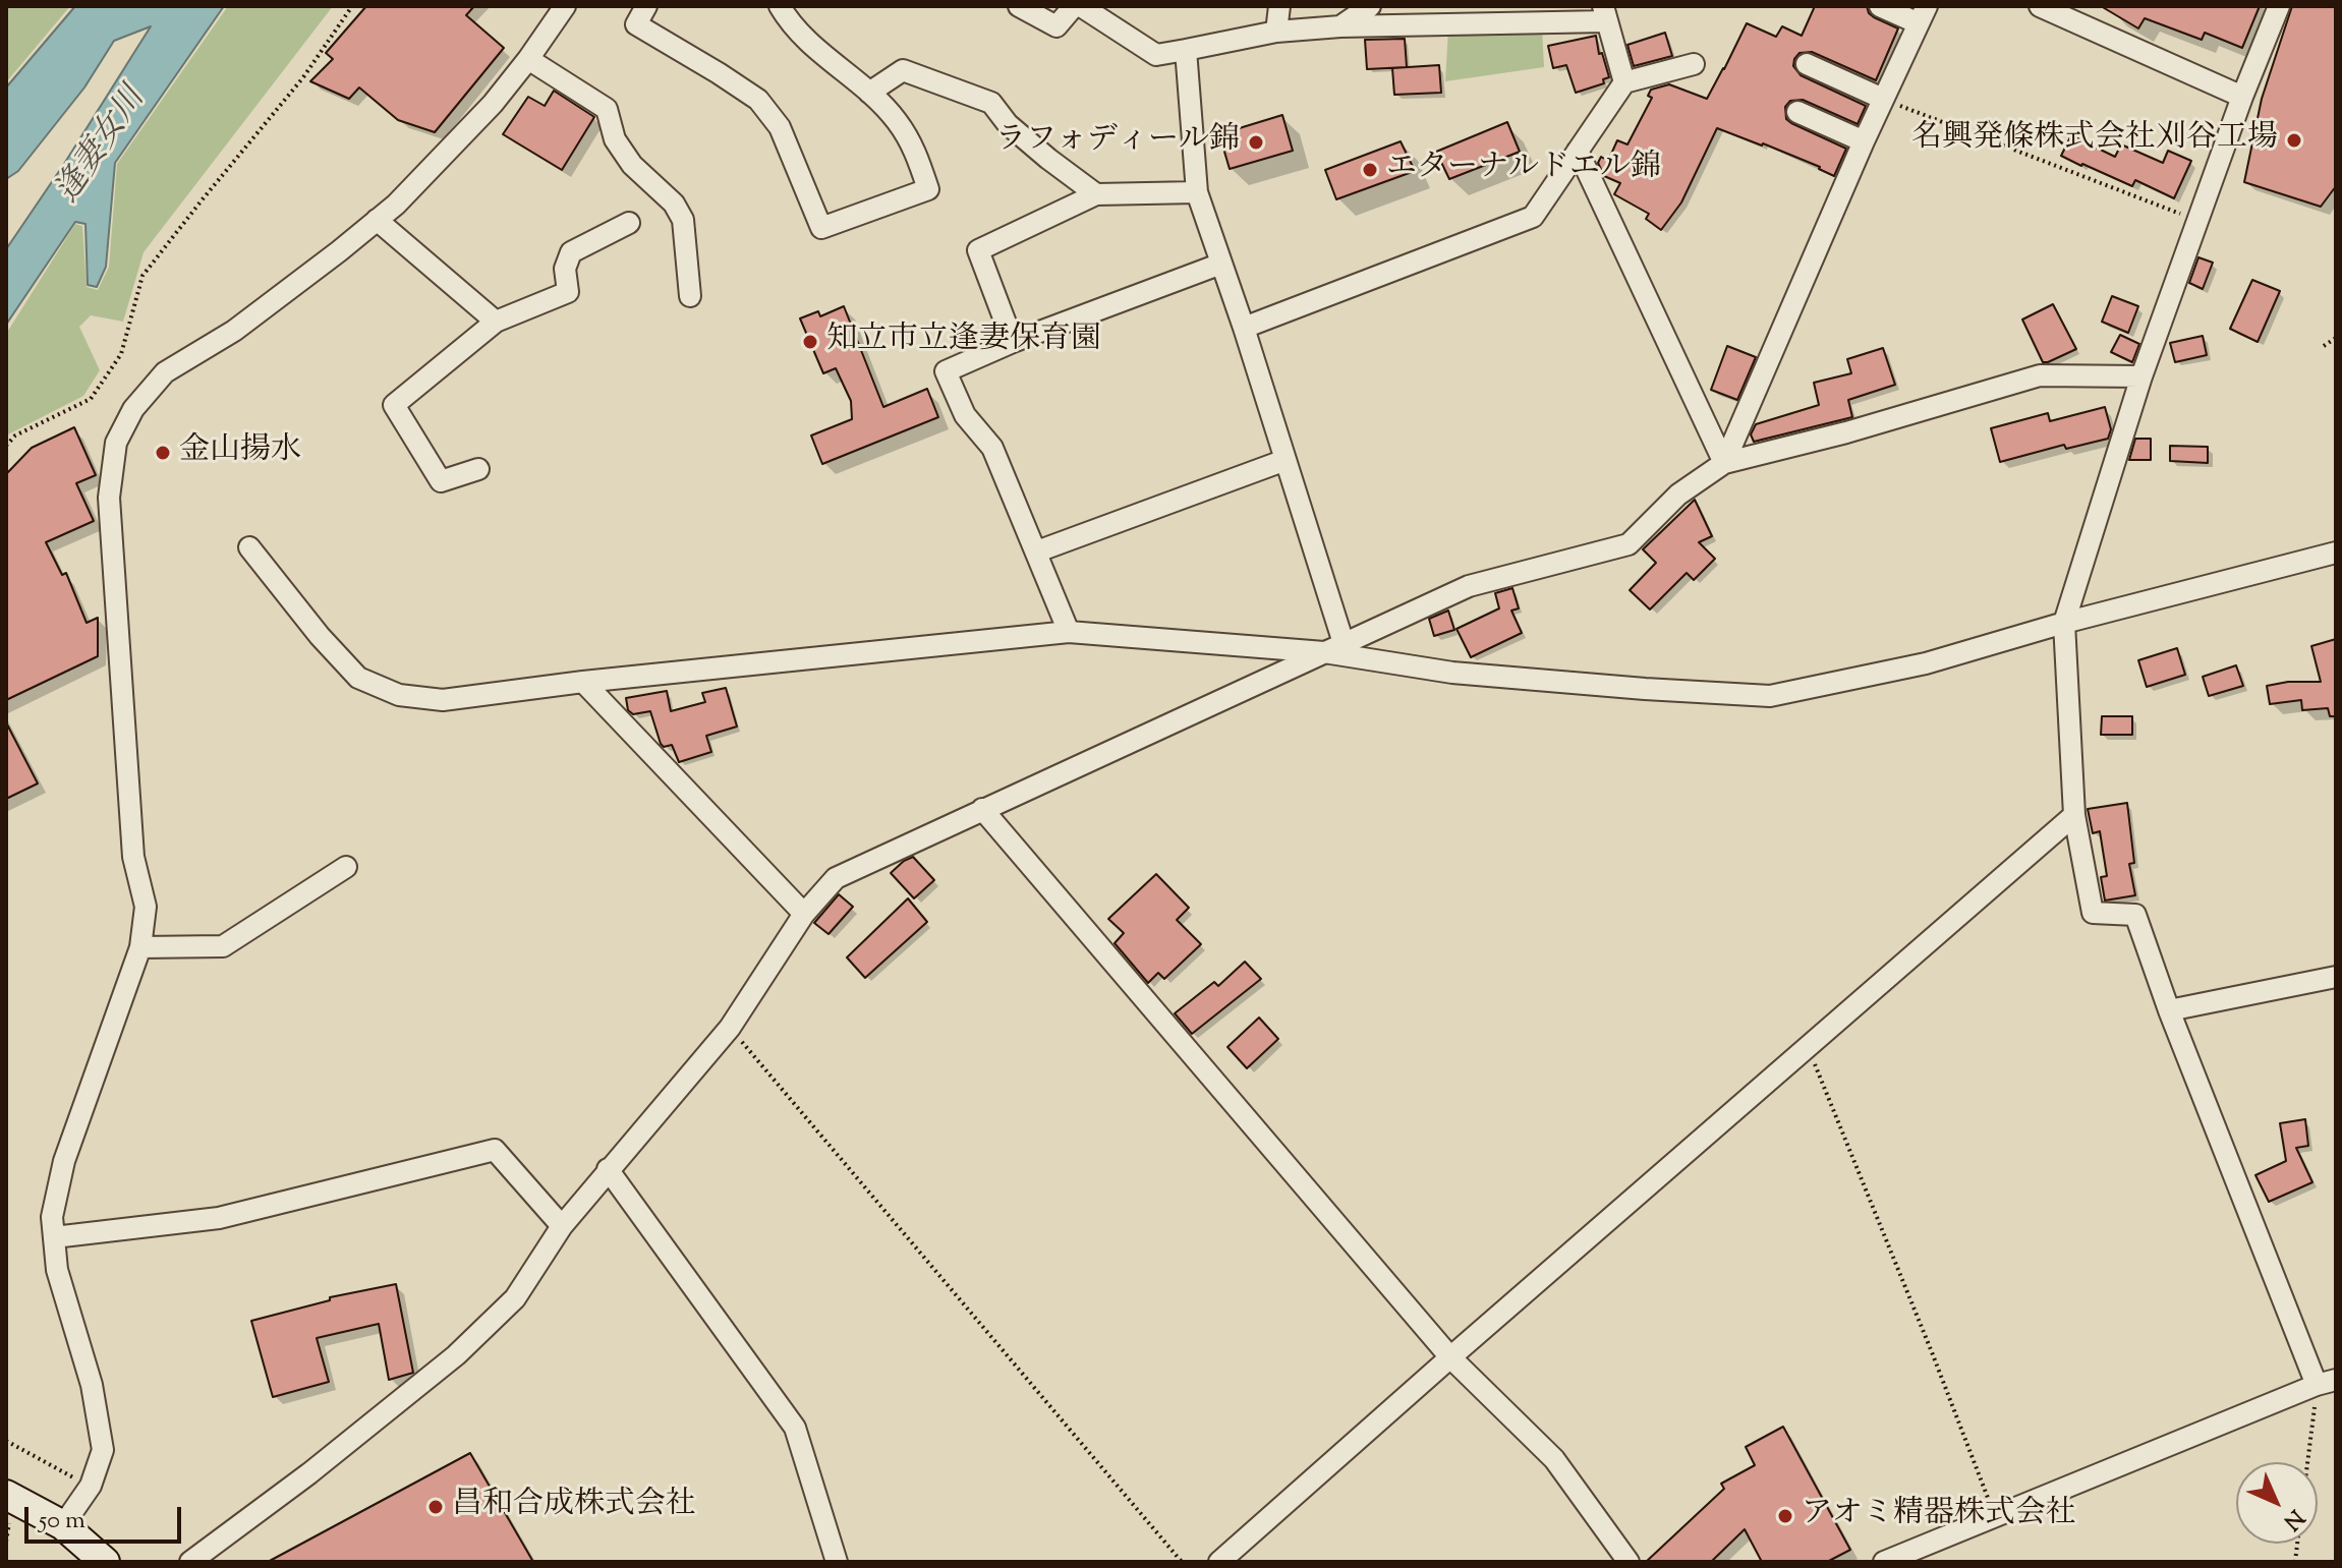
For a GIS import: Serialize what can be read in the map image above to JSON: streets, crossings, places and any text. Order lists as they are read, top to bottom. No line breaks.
{"water":["逢妻女川"],"places":["名興発條株式会社刈谷工場","ラフォディール錦","エターナルドエル錦","知立市立逢妻保育園","金山揚水","昌和合成株式会社","アオミ精器株式会社"],"scale_bar":"50 m","north":"bottom right"}
